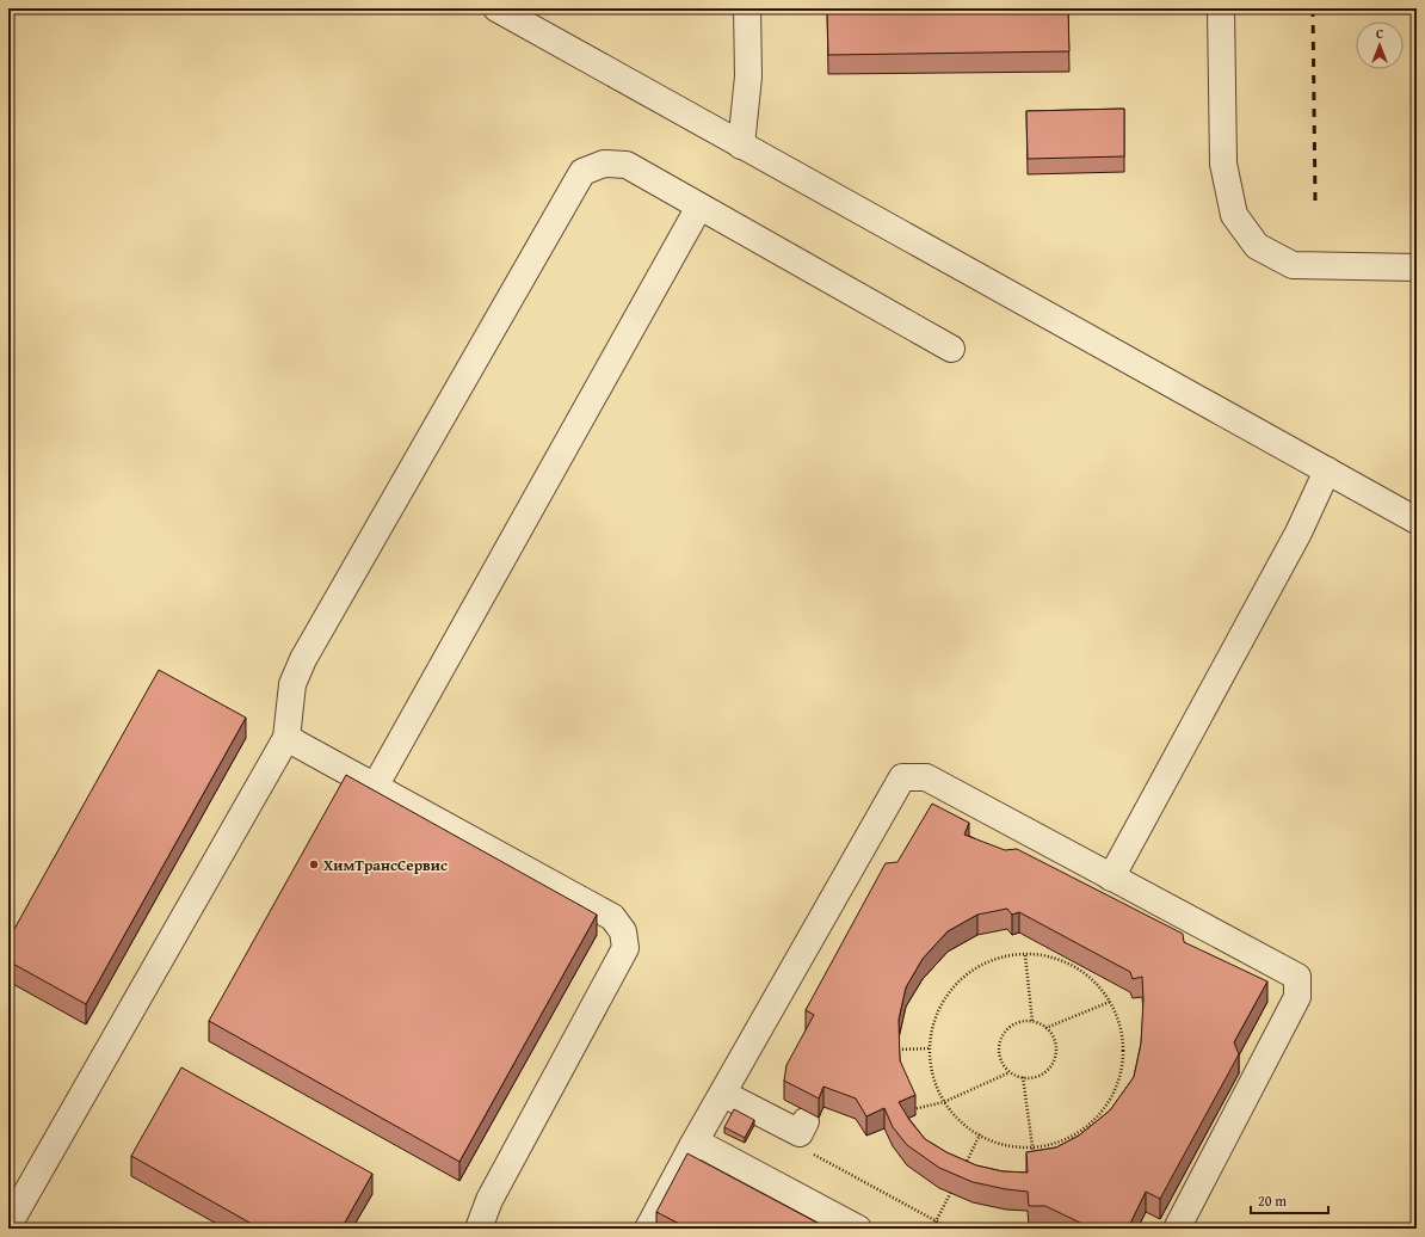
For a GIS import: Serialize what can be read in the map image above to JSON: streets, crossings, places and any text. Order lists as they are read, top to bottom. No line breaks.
{"places":["ХимТрансСервис"],"scale_bar":"20 m","north":"top"}
